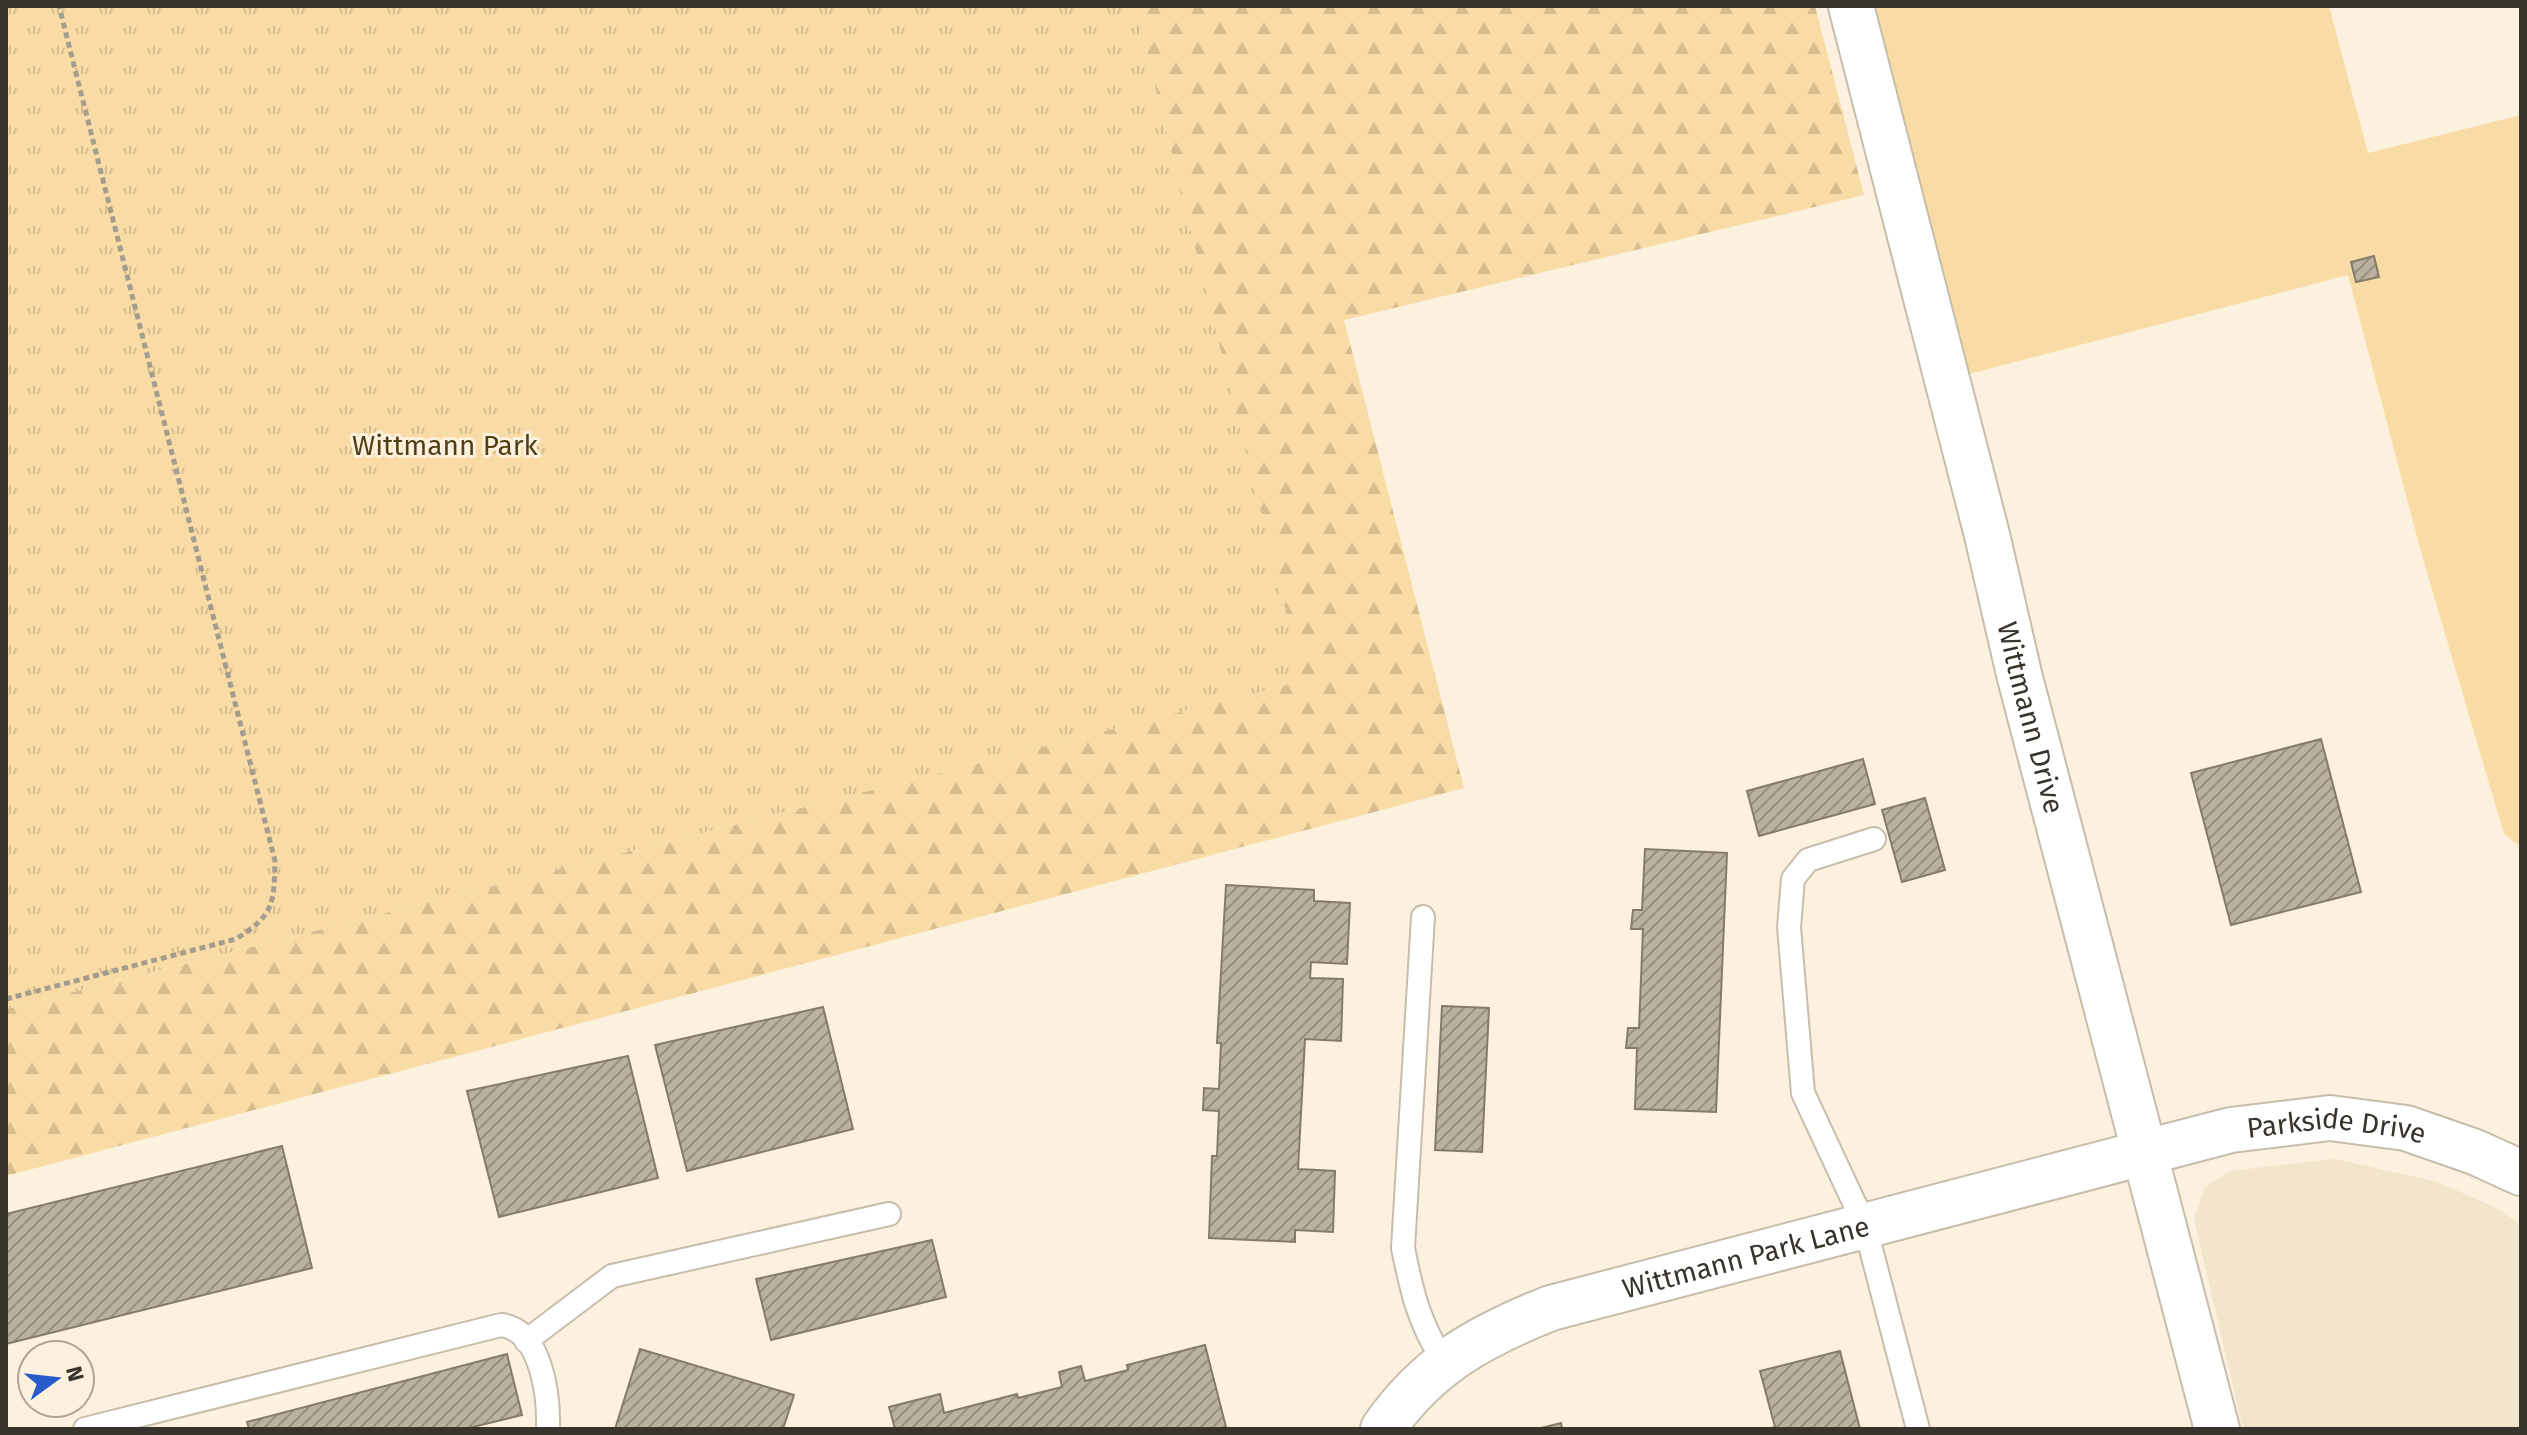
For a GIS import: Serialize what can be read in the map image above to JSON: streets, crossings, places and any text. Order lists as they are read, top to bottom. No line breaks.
{"streets":{"street":["Wittmann Drive","Parkside Drive","Wittmann Park Lane"]},"crossings":[["Wittmann Drive","Parkside Drive"],["Wittmann Drive","Wittmann Park Lane"],["Parkside Drive","Wittmann Park Lane"]],"parks":["Wittmann Park"],"north":"right"}
